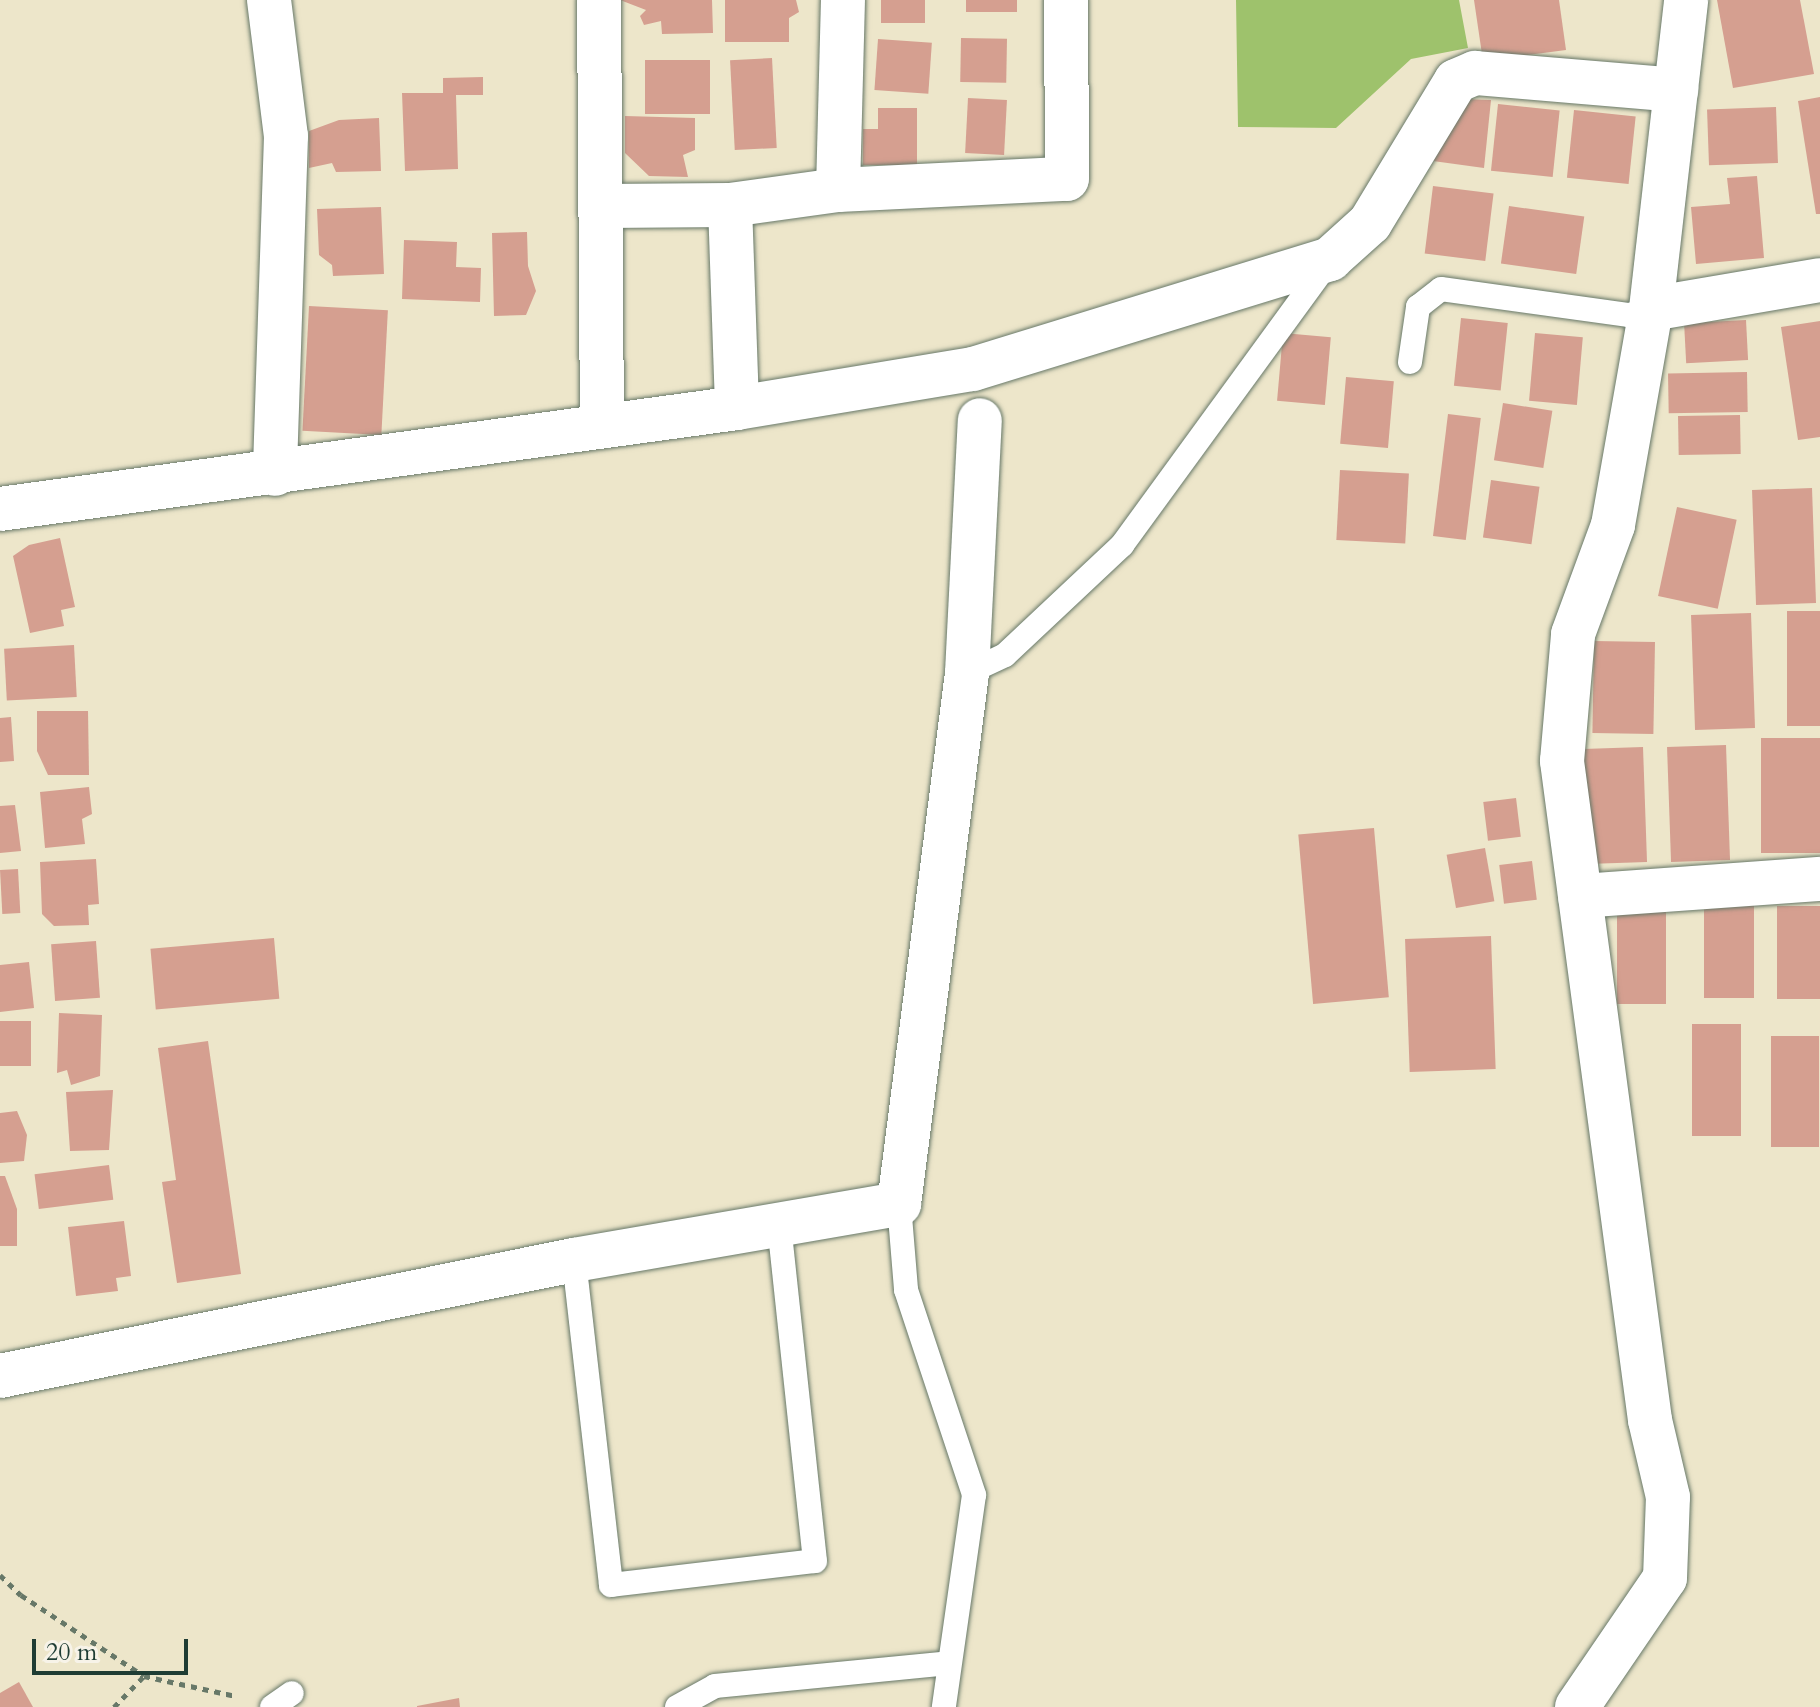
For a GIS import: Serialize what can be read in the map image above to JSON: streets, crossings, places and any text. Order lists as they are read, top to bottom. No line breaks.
{"scale_bar":"20 m"}
